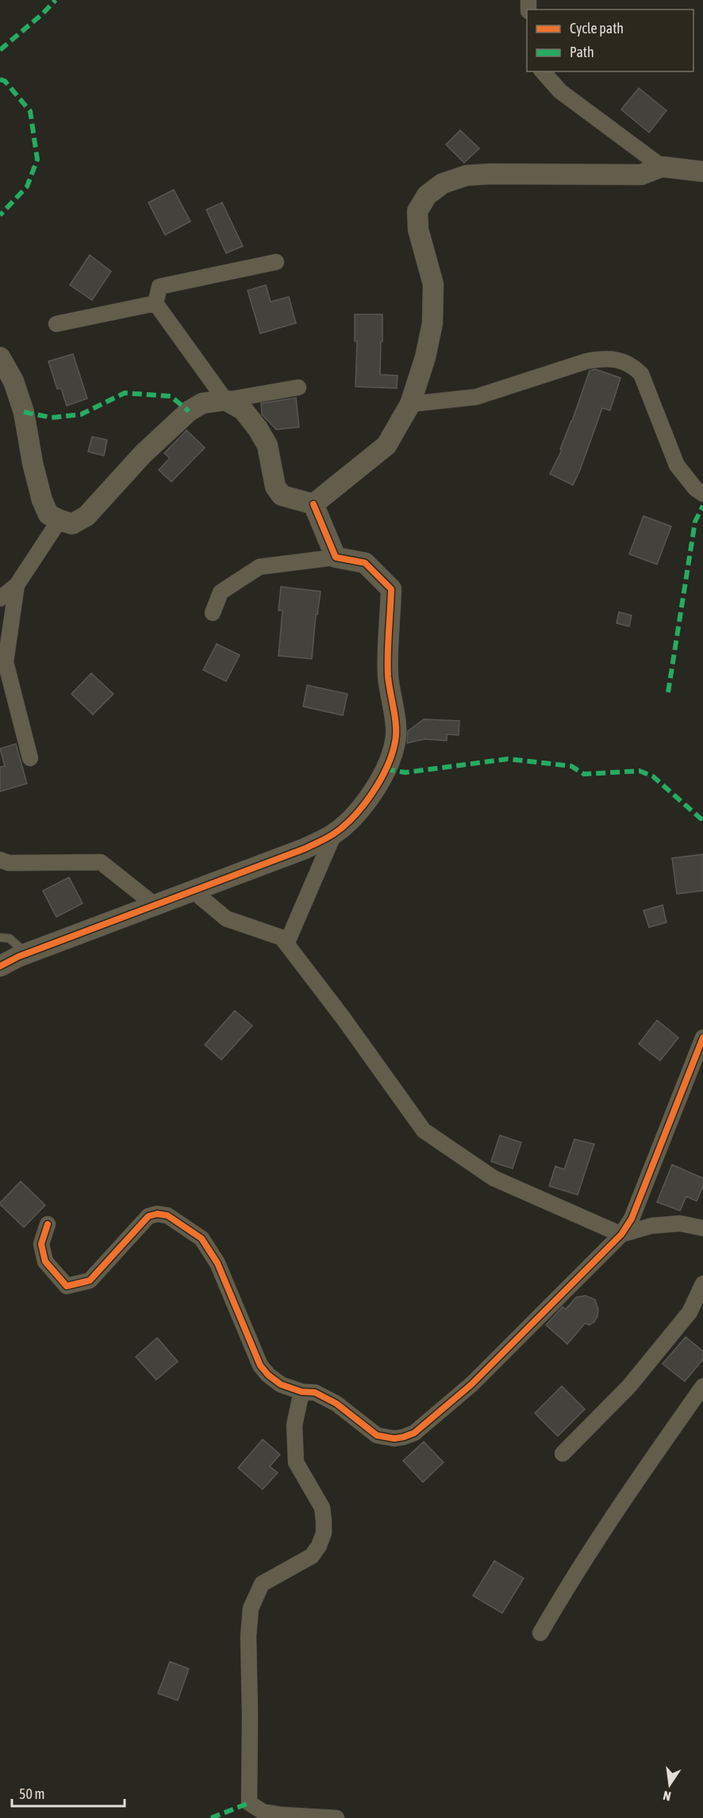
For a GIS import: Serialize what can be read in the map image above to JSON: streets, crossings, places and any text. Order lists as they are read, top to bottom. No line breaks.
{"legend":["Cycle path","Path"],"scale_bar":"50 m","north":"bottom"}
